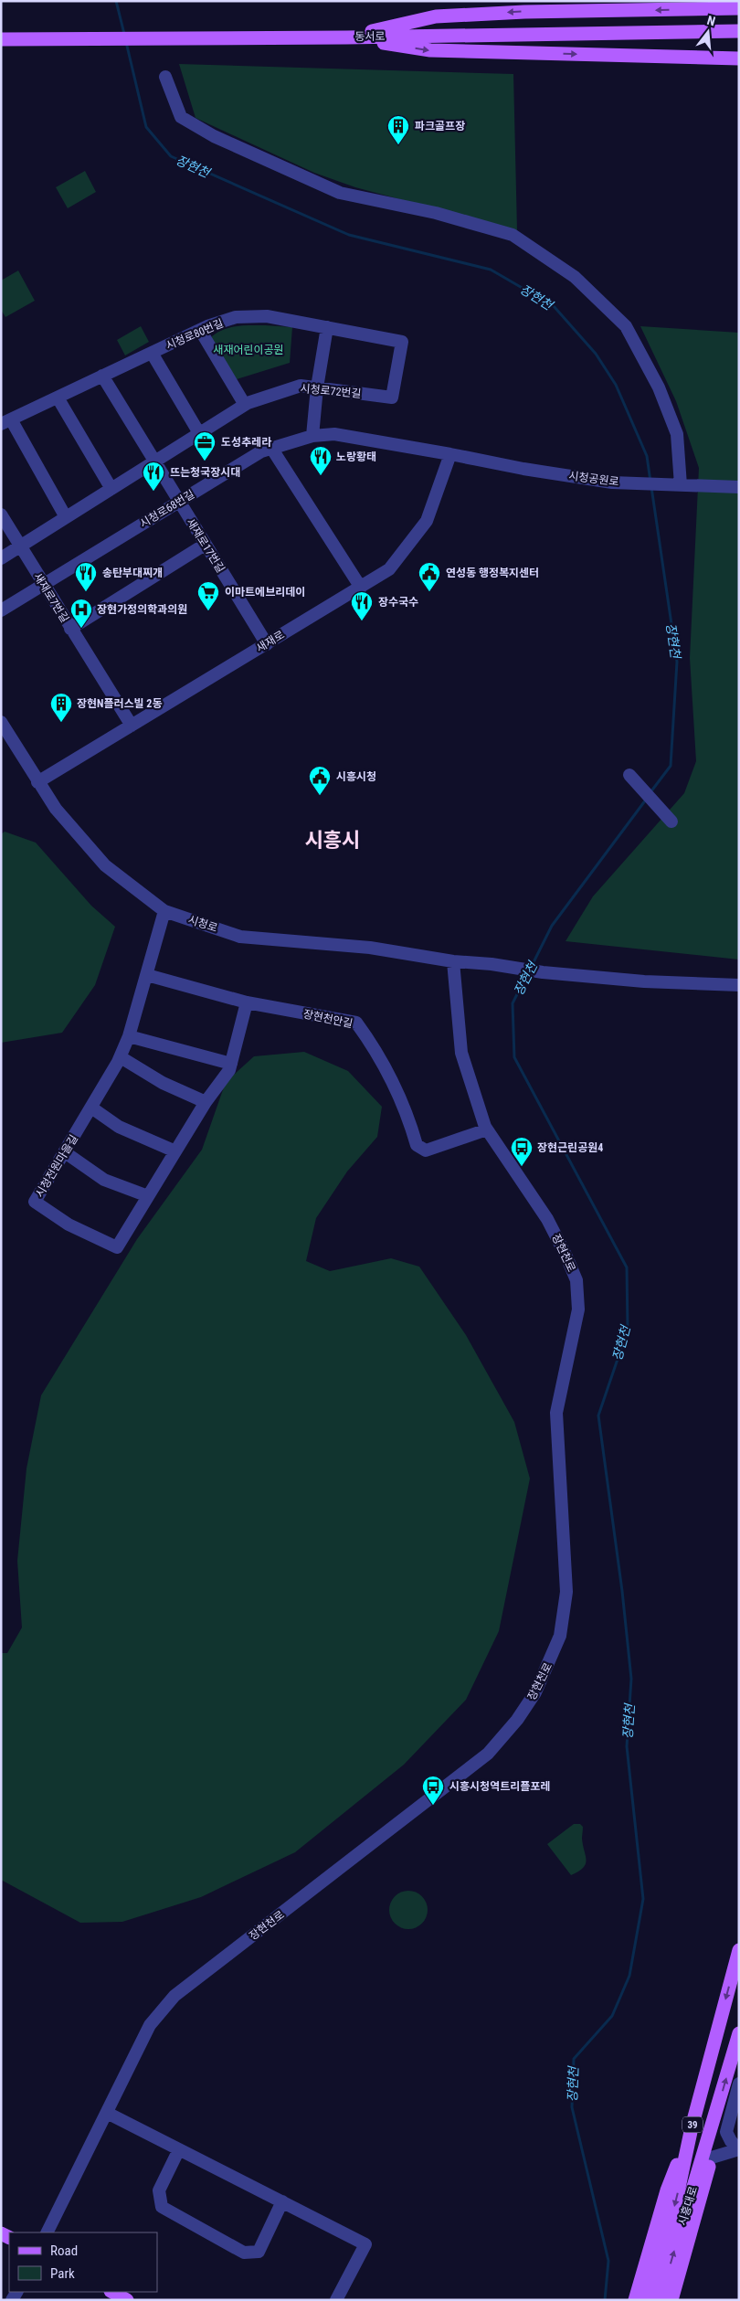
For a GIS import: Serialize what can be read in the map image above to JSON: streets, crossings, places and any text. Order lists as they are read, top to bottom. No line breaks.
{"streets":{"main road":["동서로","39","시흥대로"],"street":["시청로80번길","시청로72번길","시청공원로","시청로68번길","새재로17번길","새재로7번길","새재로","시청로","장현천안길","시청전원마을길","장현천로"]},"crossings":[["시청로80번길","시청로72번길"],["시청로80번길","새재로17번길"],["시청로72번길","새재로17번길"],["시청로72번길","새재로7번길"],["시청공원로","시청로68번길"],["시청공원로","새재로"],["시청로68번길","새재로17번길"],["시청로68번길","새재로7번길"],["시청로68번길","새재로"],["새재로17번길","새재로"],["새재로7번길","새재로"],["새재로","시청로"],["시청로","시청전원마을길"],["시청로","장현천로"],["장현천안길","시청전원마을길"],["장현천안길","장현천로"]],"districts":["시흥시"],"water":["장현천"],"parks":["새재어린이공원"],"places":{"building":["파크골프장","장현N플러스빌 2동"],"office":["도성추레라"],"restaurant":["노랑황태","뜨는청국장시대","송탄부대찌개","장수국수"],"public building":["연성동 행정복지센터","시흥시청"],"supermarket":["이마트에브리데이"],"hospital":["장현가정의학과의원"],"bus stop":["장현근린공원4","시흥시청역트리플포레"]},"legend":["Road","Park"],"north":"top"}
